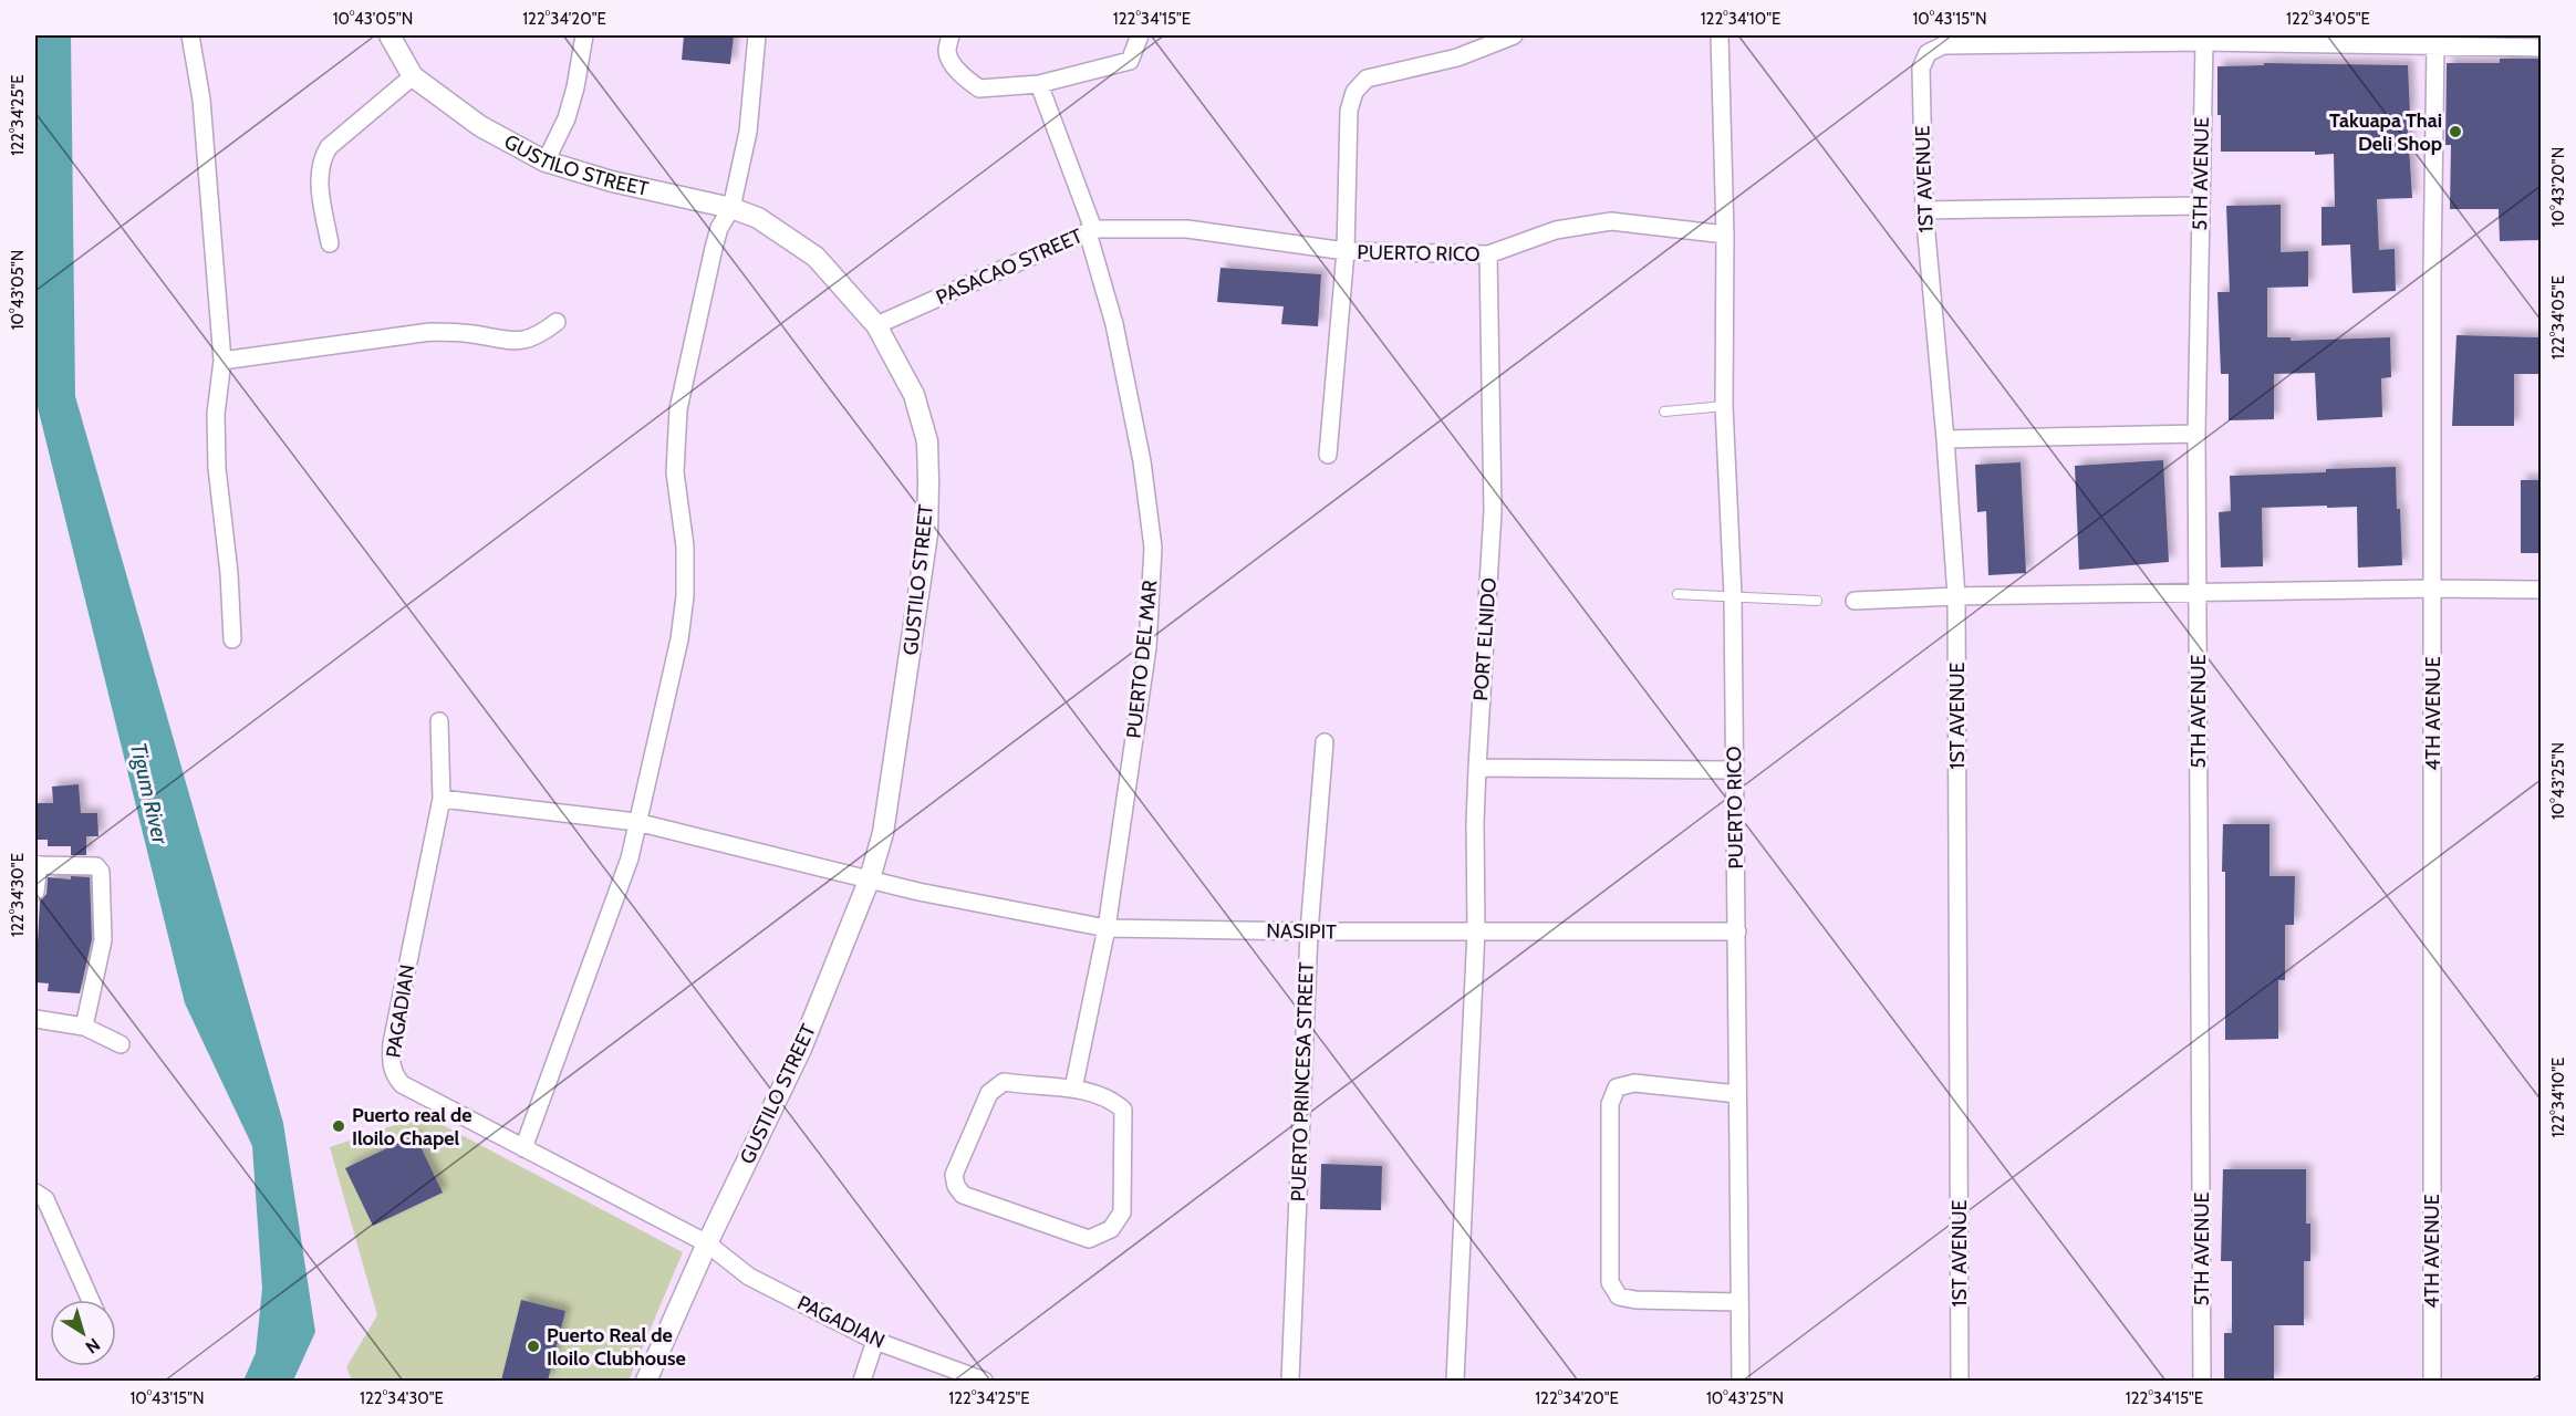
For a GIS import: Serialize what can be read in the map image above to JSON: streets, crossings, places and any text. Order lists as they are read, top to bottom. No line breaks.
{"streets":{"street":["GUSTILO STREET","5TH AVENUE","1ST AVENUE","PUERTO RICO","PASACAO STREET","PORT ELNIDO","PUERTO DEL MAR","4TH AVENUE","NASIPIT","PAGADIAN","PUERTO PRINCESA STREET"]},"crossings":[["GUSTILO STREET","PASACAO STREET"],["GUSTILO STREET","NASIPIT"],["GUSTILO STREET","PAGADIAN"],["5TH AVENUE","1ST AVENUE"],["PUERTO RICO","PASACAO STREET"],["PUERTO RICO","PORT ELNIDO"],["PUERTO RICO","NASIPIT"],["PASACAO STREET","PUERTO DEL MAR"],["PORT ELNIDO","NASIPIT"],["PUERTO DEL MAR","NASIPIT"],["NASIPIT","PUERTO PRINCESA STREET"]],"water":["Tigum River"],"places":["Takuapa Thai Deli Shop","Puerto real de Iloilo Chapel","Puerto Real de Iloilo Clubhouse"],"north":"bottom right","coordinates":["10°43'05\"N","122°34'20\"E","122°34'15\"E","122°34'10\"E","10°43'15\"N","122°34'05\"E","122°34'25\"E","10°43'20\"N","10°43'25\"N","122°34'30\"E"]}
